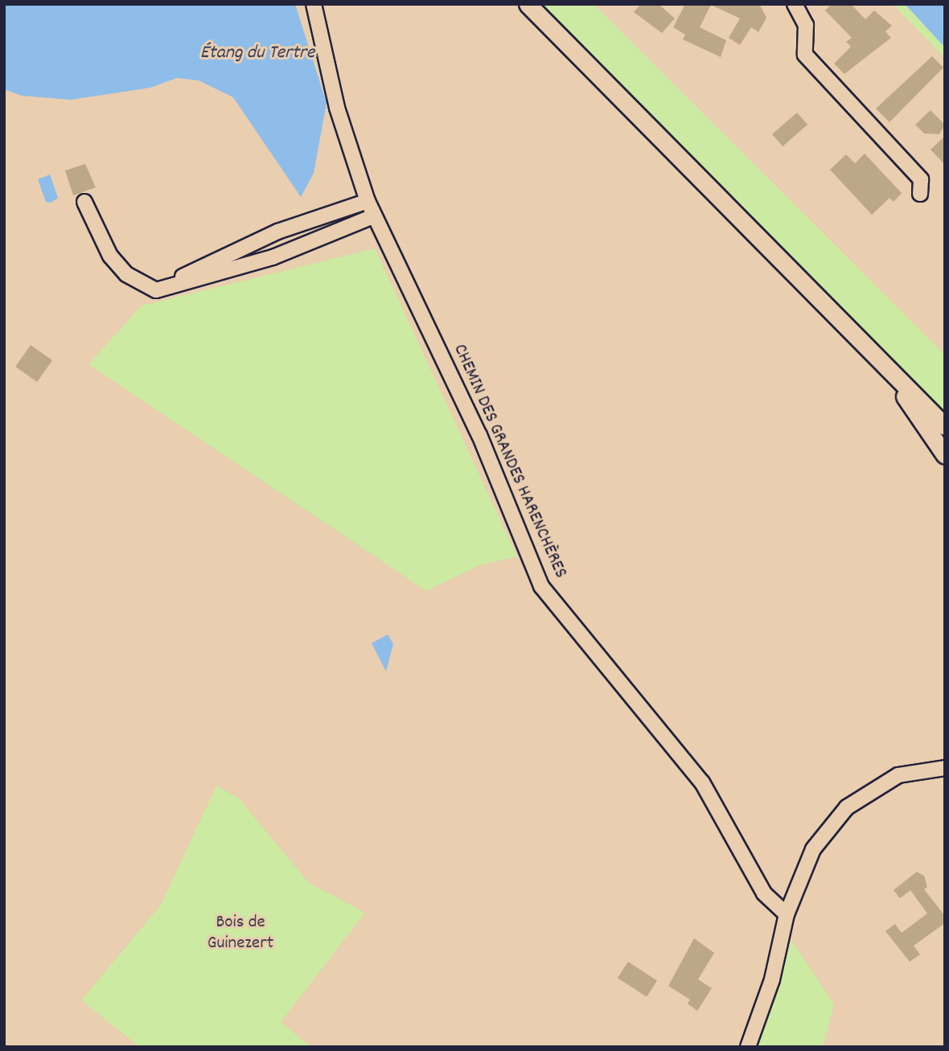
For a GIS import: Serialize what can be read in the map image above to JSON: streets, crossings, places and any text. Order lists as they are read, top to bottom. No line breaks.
{"streets":{"street":["CHEMIN DES GRANDES HARENCHÈRES"]},"water":["Étang du Tertre"],"parks":["Bois de Guinezert"]}
